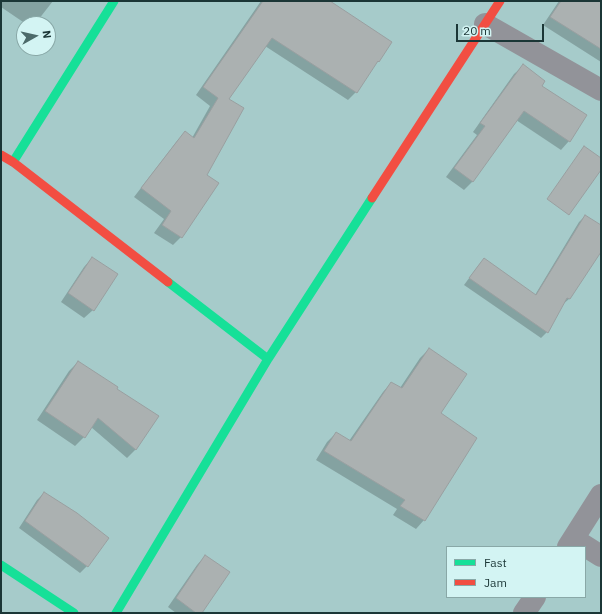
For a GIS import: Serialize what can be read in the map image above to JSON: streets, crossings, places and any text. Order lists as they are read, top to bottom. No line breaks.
{"legend":["Fast","Jam"],"scale_bar":"20 m","north":"right"}
